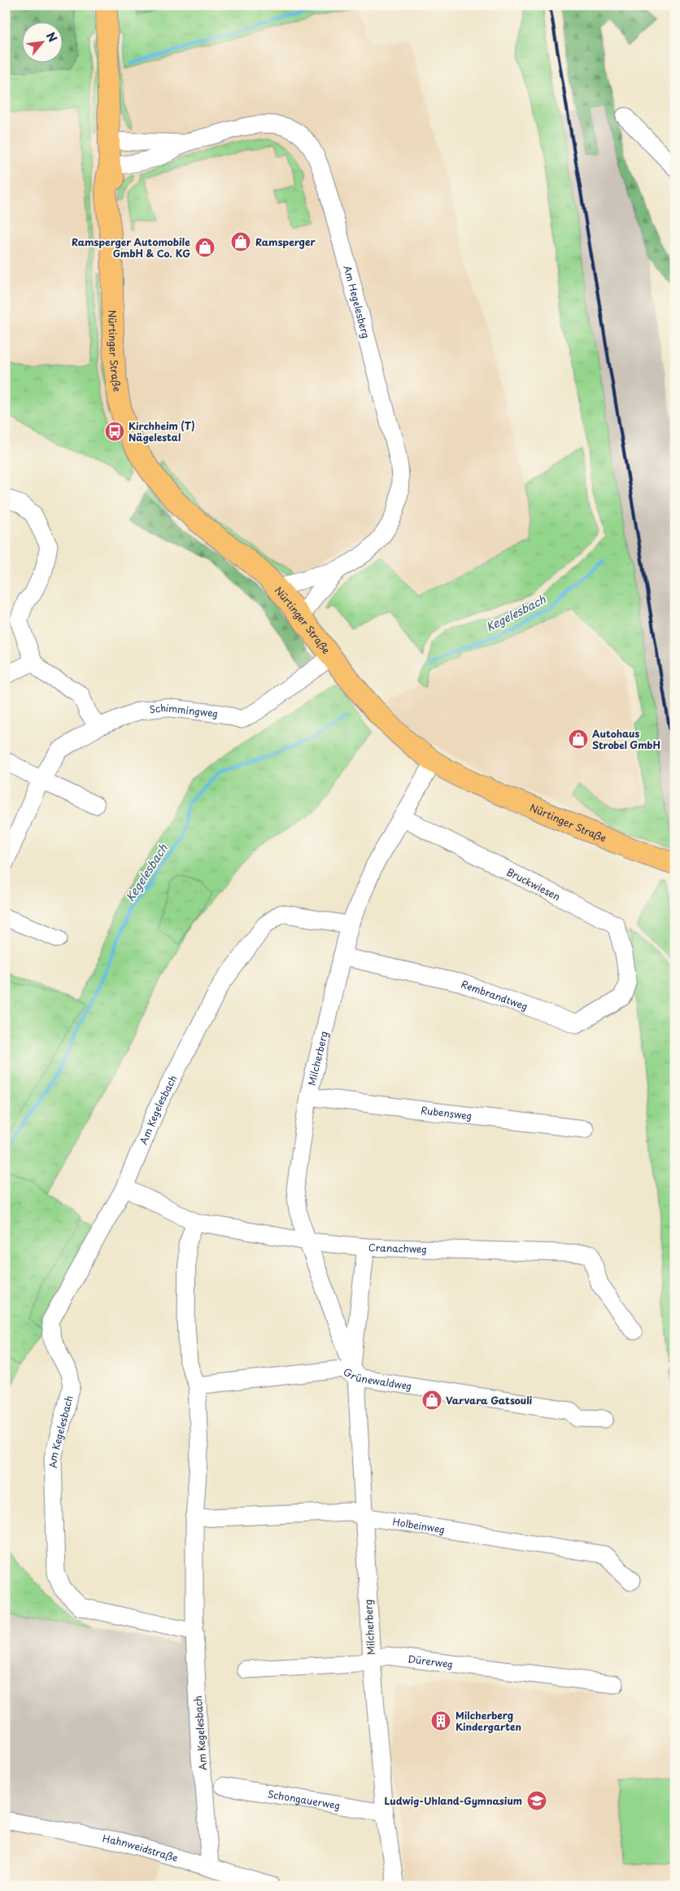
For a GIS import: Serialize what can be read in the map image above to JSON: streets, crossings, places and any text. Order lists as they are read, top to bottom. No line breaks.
{"streets":{"main road":["Nürtinger Straße"],"street":["Am Hegelesberg","Schimmingweg","Bruckwiesen","Rembrandtweg","Milcherberg","Am Kegelesbach","Rubensweg","Cranachweg","Grünewaldweg","Holbeinweg","Dürerweg","Schongauerweg","Hahnweidstraße"]},"crossings":[["Am Hegelesberg","Nürtinger Straße"],["Nürtinger Straße","Schimmingweg"],["Nürtinger Straße","Milcherberg"],["Bruckwiesen","Rembrandtweg"],["Bruckwiesen","Milcherberg"],["Rembrandtweg","Milcherberg"],["Milcherberg","Am Kegelesbach"],["Milcherberg","Rubensweg"],["Milcherberg","Cranachweg"],["Milcherberg","Grünewaldweg"],["Milcherberg","Holbeinweg"],["Milcherberg","Dürerweg"],["Milcherberg","Schongauerweg"],["Am Kegelesbach","Cranachweg"],["Am Kegelesbach","Hahnweidstraße"]],"water":["Kegelesbach"],"places":{"shop":["Ramsperger","Ramsperger Automobile GmbH & Co. KG","Autohaus Strobel GmbH","Varvara Gatsouli"],"bus stop":["Kirchheim (T) Nägelestal"],"building":["Milcherberg Kindergarten"],"school or university":["Ludwig-Uhland-Gymnasium"]},"north":"top right"}
